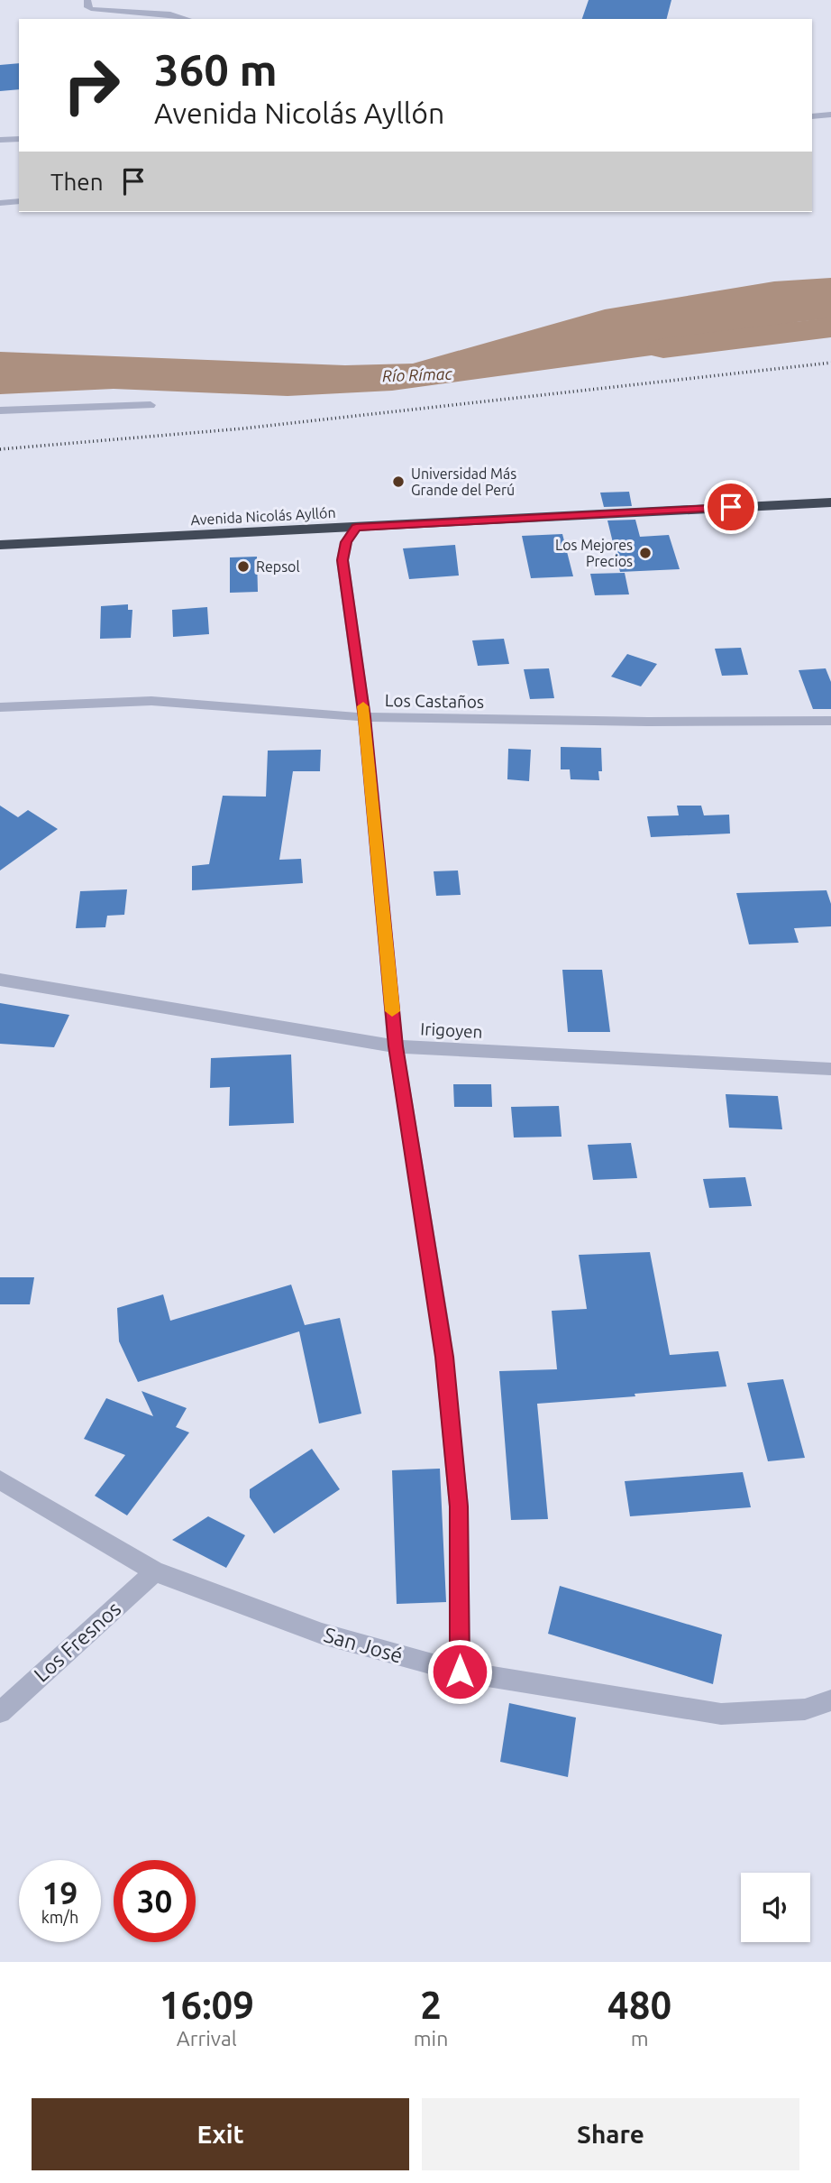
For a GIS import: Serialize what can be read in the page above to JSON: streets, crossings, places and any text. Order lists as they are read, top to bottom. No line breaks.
{"streets":{"highway":["Avenida Nicolás Ayllón"],"street":["Los Castaños","Irigoyen","Los Fresnos","San José"]},"crossings":[["Los Fresnos","San José"]],"water":["Río Rímac"],"places":["Universidad Más Grande del Perú","Los Mejores Precios","Repsol"],"page":{"turn":["360 m","Avenida Nicolás Ayllón"],"then":"Then","speed":"19 km/h","limit":"30","eta":["16:09","Arrival","2","min","480","m"],"buttons":["Exit","Share"]}}
